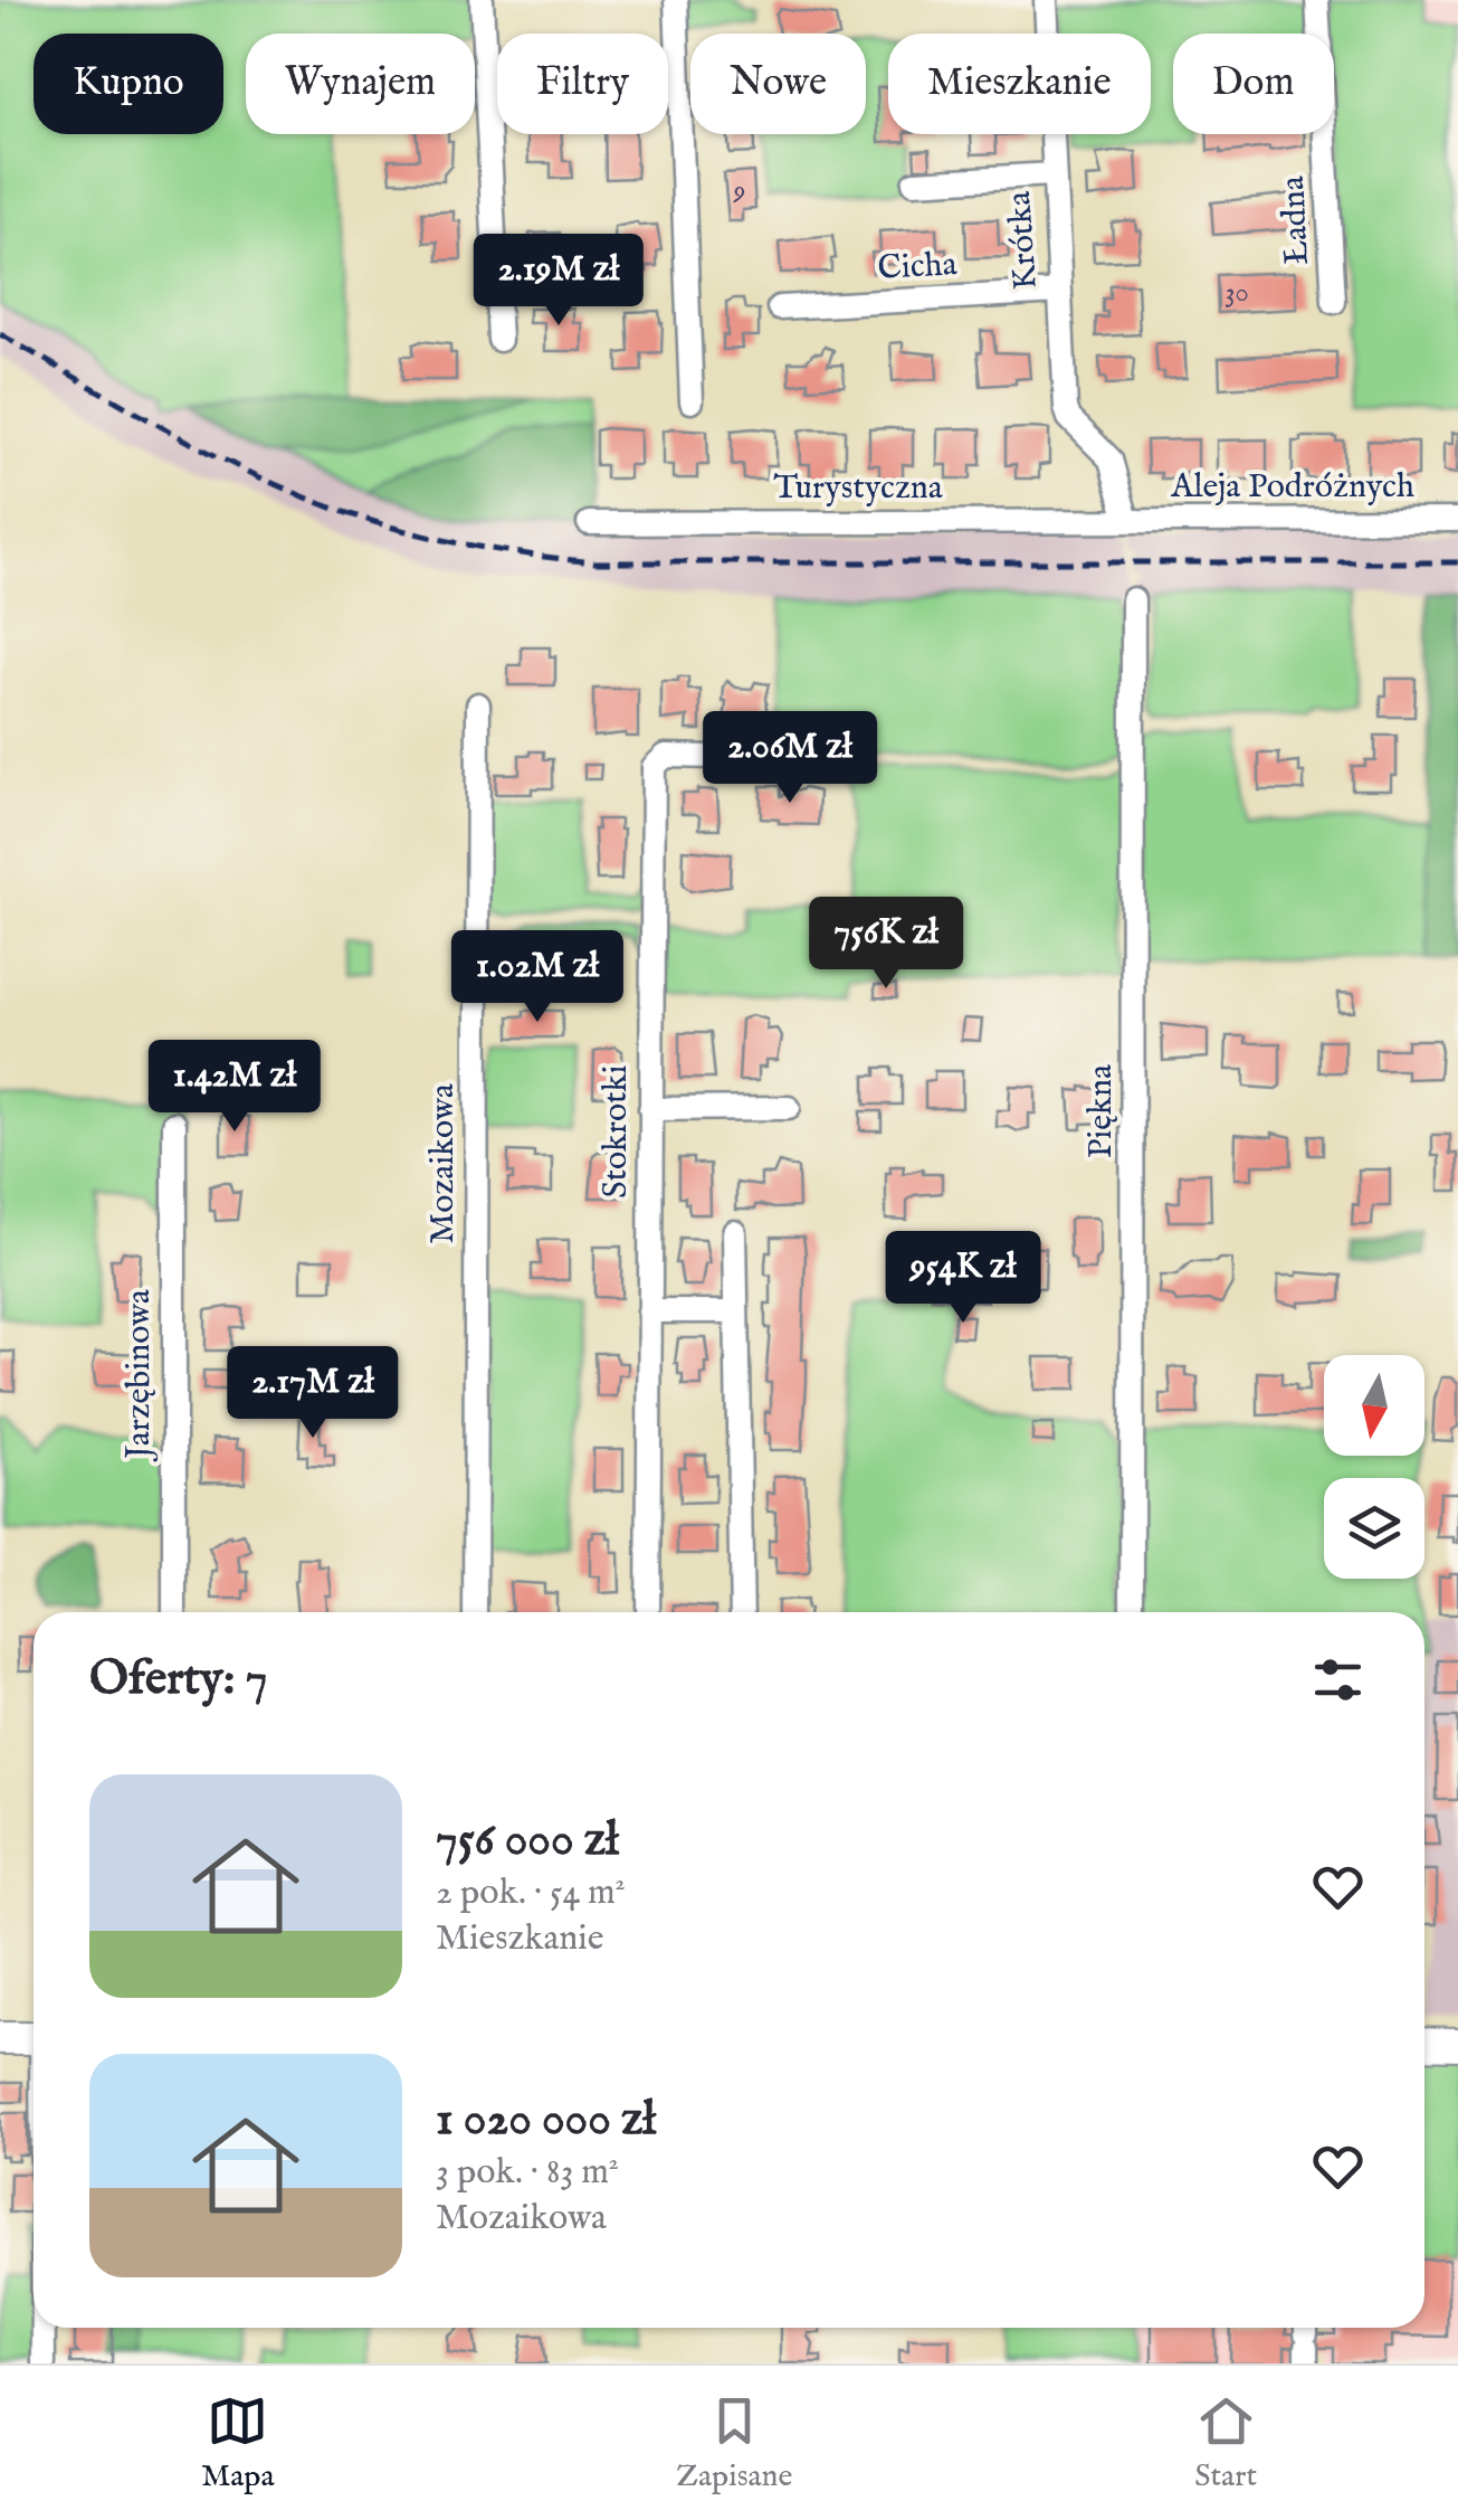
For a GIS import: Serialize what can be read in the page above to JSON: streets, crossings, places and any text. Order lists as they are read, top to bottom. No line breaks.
{"streets":{"street":["Ładna","Krótka","Cicha","Aleja Podróżnych","Turystyczna","Piękna","Stokrotki","Mozaikowa","Jarzębinowa"]},"crossings":[["Krótka","Cicha"],["Krótka","Aleja Podróżnych"],["Krótka","Turystyczna"],["Aleja Podróżnych","Turystyczna"]],"house_numbers":["9","30"],"north":"bottom","page":{"chip":["Kupno","Wynajem","Filtry","Nowe","Mieszkanie","Dom"],"price":["2.19M zł","2.06M zł","756K zł","1.02M zł","1.42M zł","954K zł","2.17M zł"],"heading":"Oferty: 7","list":[{"name":"756 000 zł","note":"2 pok. · 54 m² · Mieszkanie"},{"name":"1 020 000 zł","note":"3 pok. · 83 m² · Mozaikowa"}],"tabs":["Mapa","Zapisane","Start"]}}
